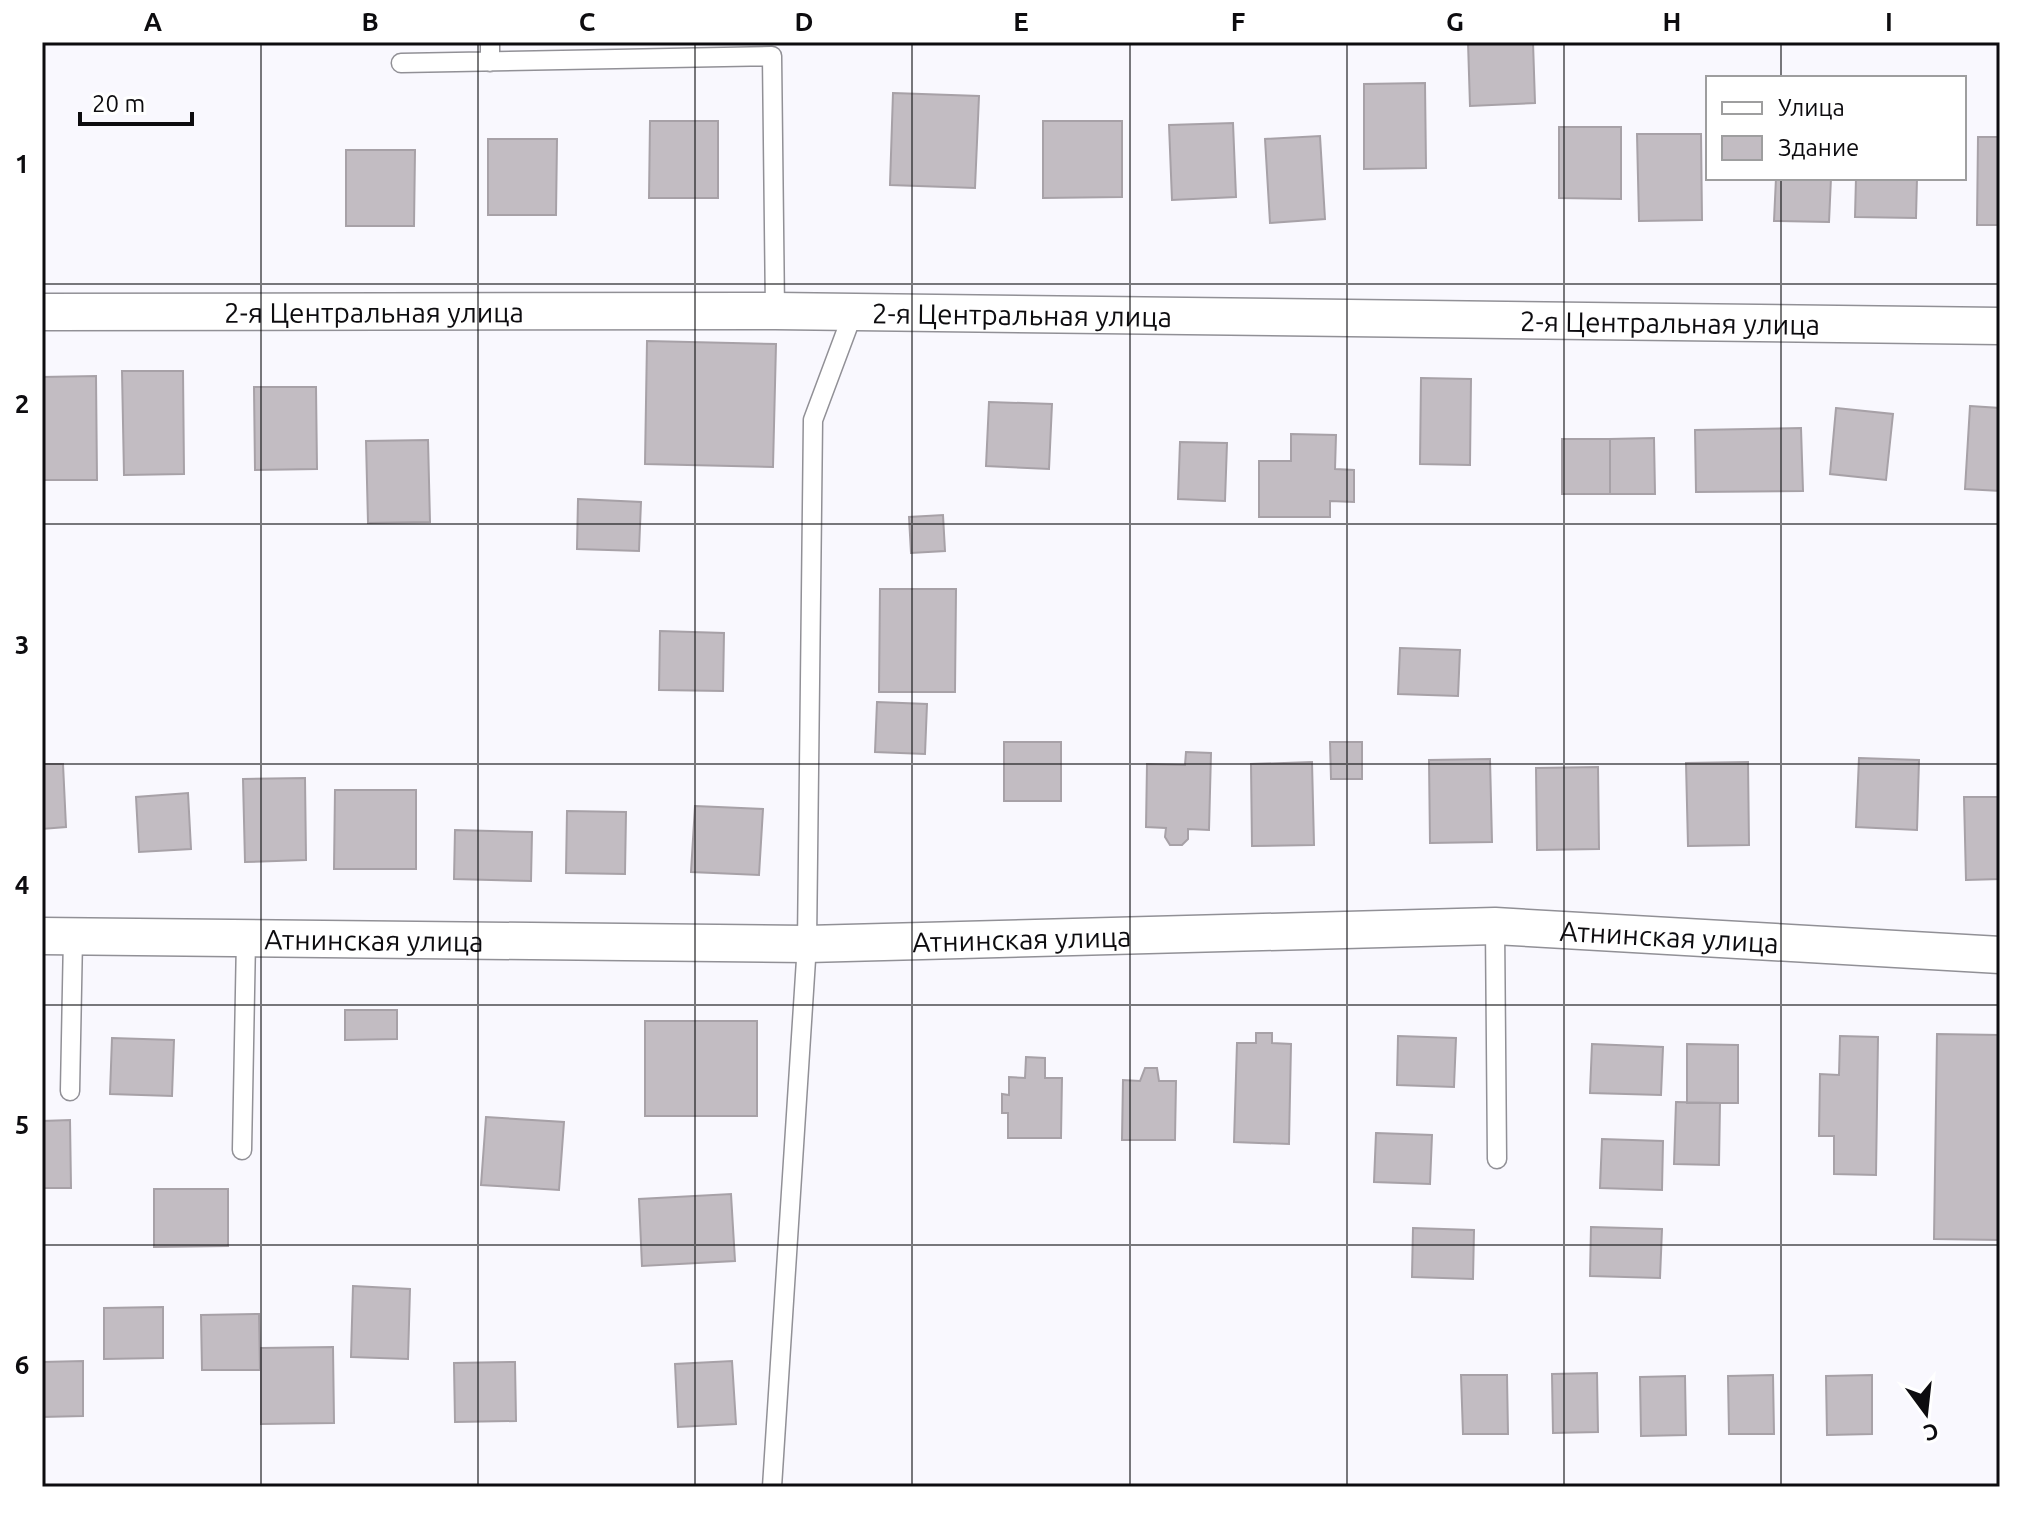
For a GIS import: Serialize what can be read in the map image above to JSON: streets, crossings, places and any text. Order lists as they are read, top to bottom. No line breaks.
{"streets":{"street":["2-я Центральная улица","Атнинская улица"]},"legend":["Улица","Здание"],"scale_bar":"20 m","north":"bottom","grid":{"columns":["A","B","C","D","E","F","G","H","I"],"rows":["1","2","3","4","5","6"]}}
